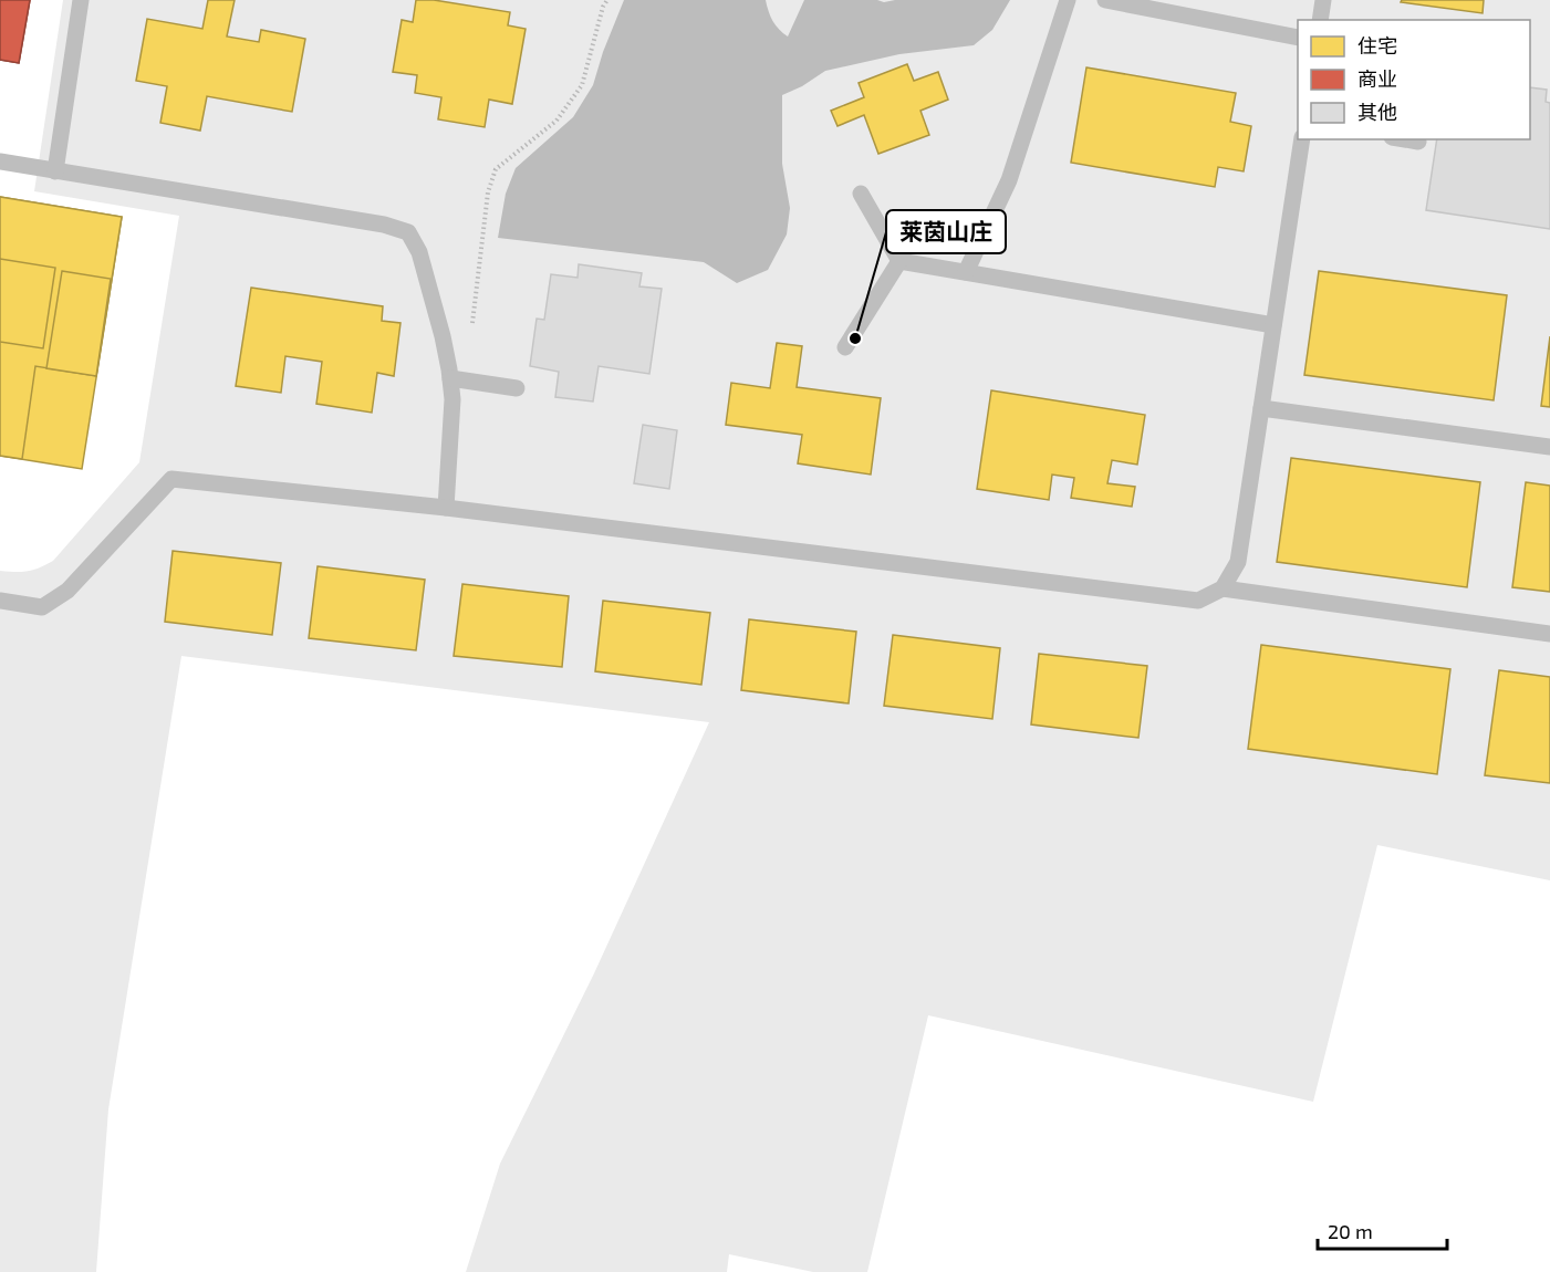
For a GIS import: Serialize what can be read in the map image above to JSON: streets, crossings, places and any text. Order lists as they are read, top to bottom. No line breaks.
{"places":["莱茵山庄"],"legend":["住宅","商业","其他"],"scale_bar":"20 m"}
